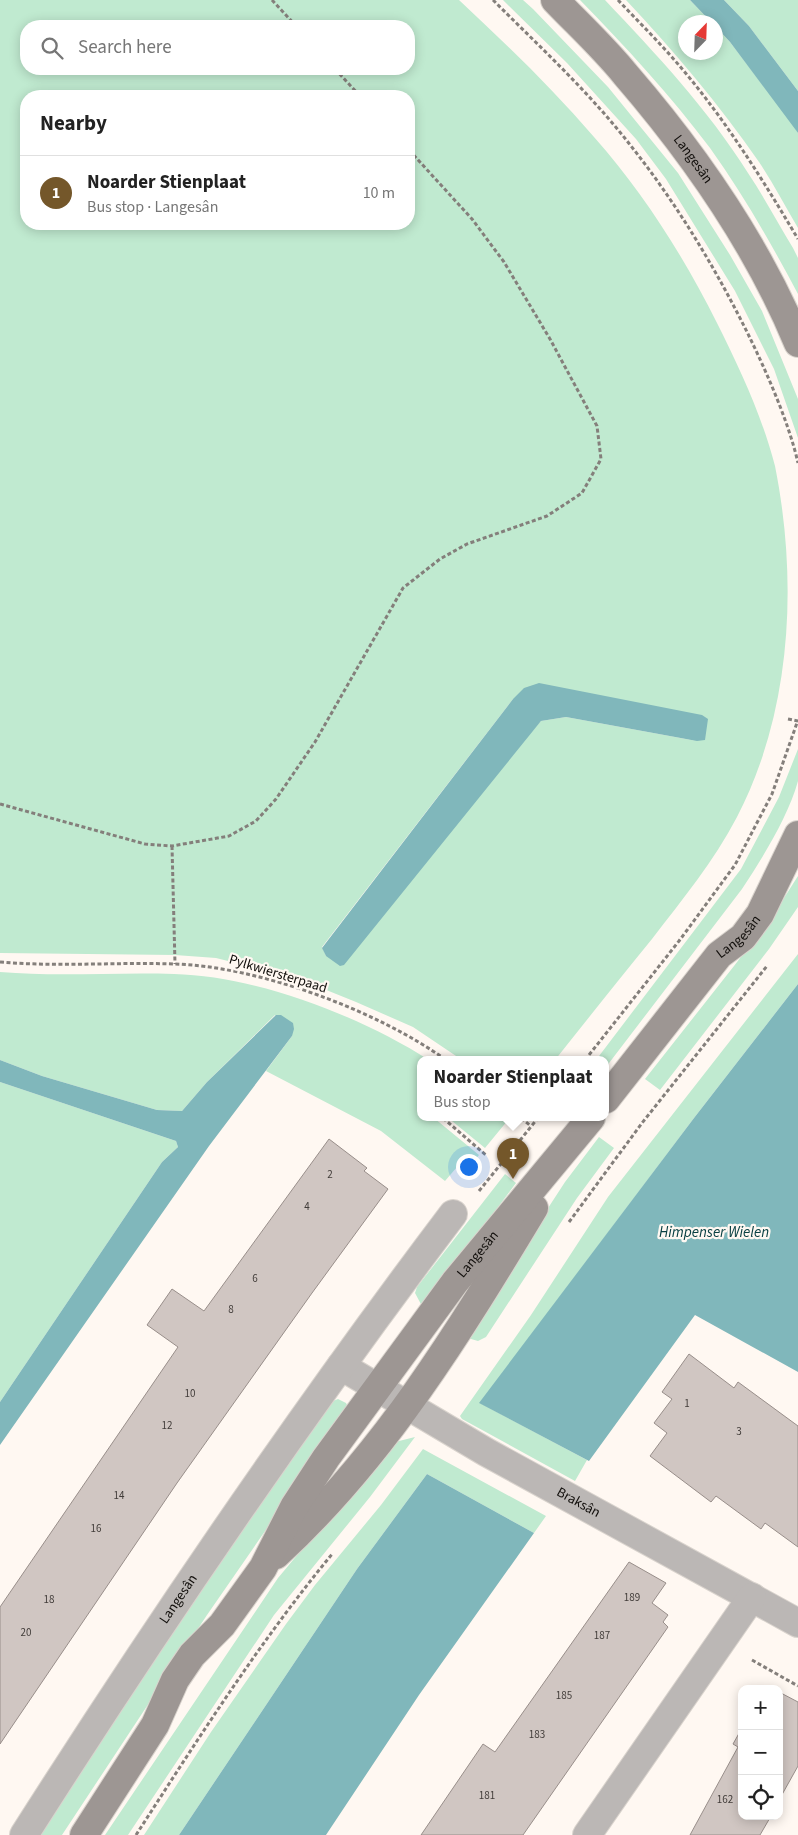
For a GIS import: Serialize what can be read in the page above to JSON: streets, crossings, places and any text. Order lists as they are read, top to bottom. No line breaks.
{"streets":{"street":["Langesân","Braksân"],"path":["Pylkwiersterpaad"]},"crossings":[["Langesân","Braksân"]],"water":["Himpenser Wielen"],"house_numbers":["2","4","6","8","10","1","12","3","14","16","189","18","20","187","185","183","181","162"],"north":"top right","page":{"search":"Search here","heading":"Nearby","list":[{"mark":"1","name":"Noarder Stienplaat","note":"Bus stop · Langesân","value":"10 m"}],"popup":["Noarder Stienplaat","Bus stop"],"pins":"1","map_buttons":["+","−"]}}
